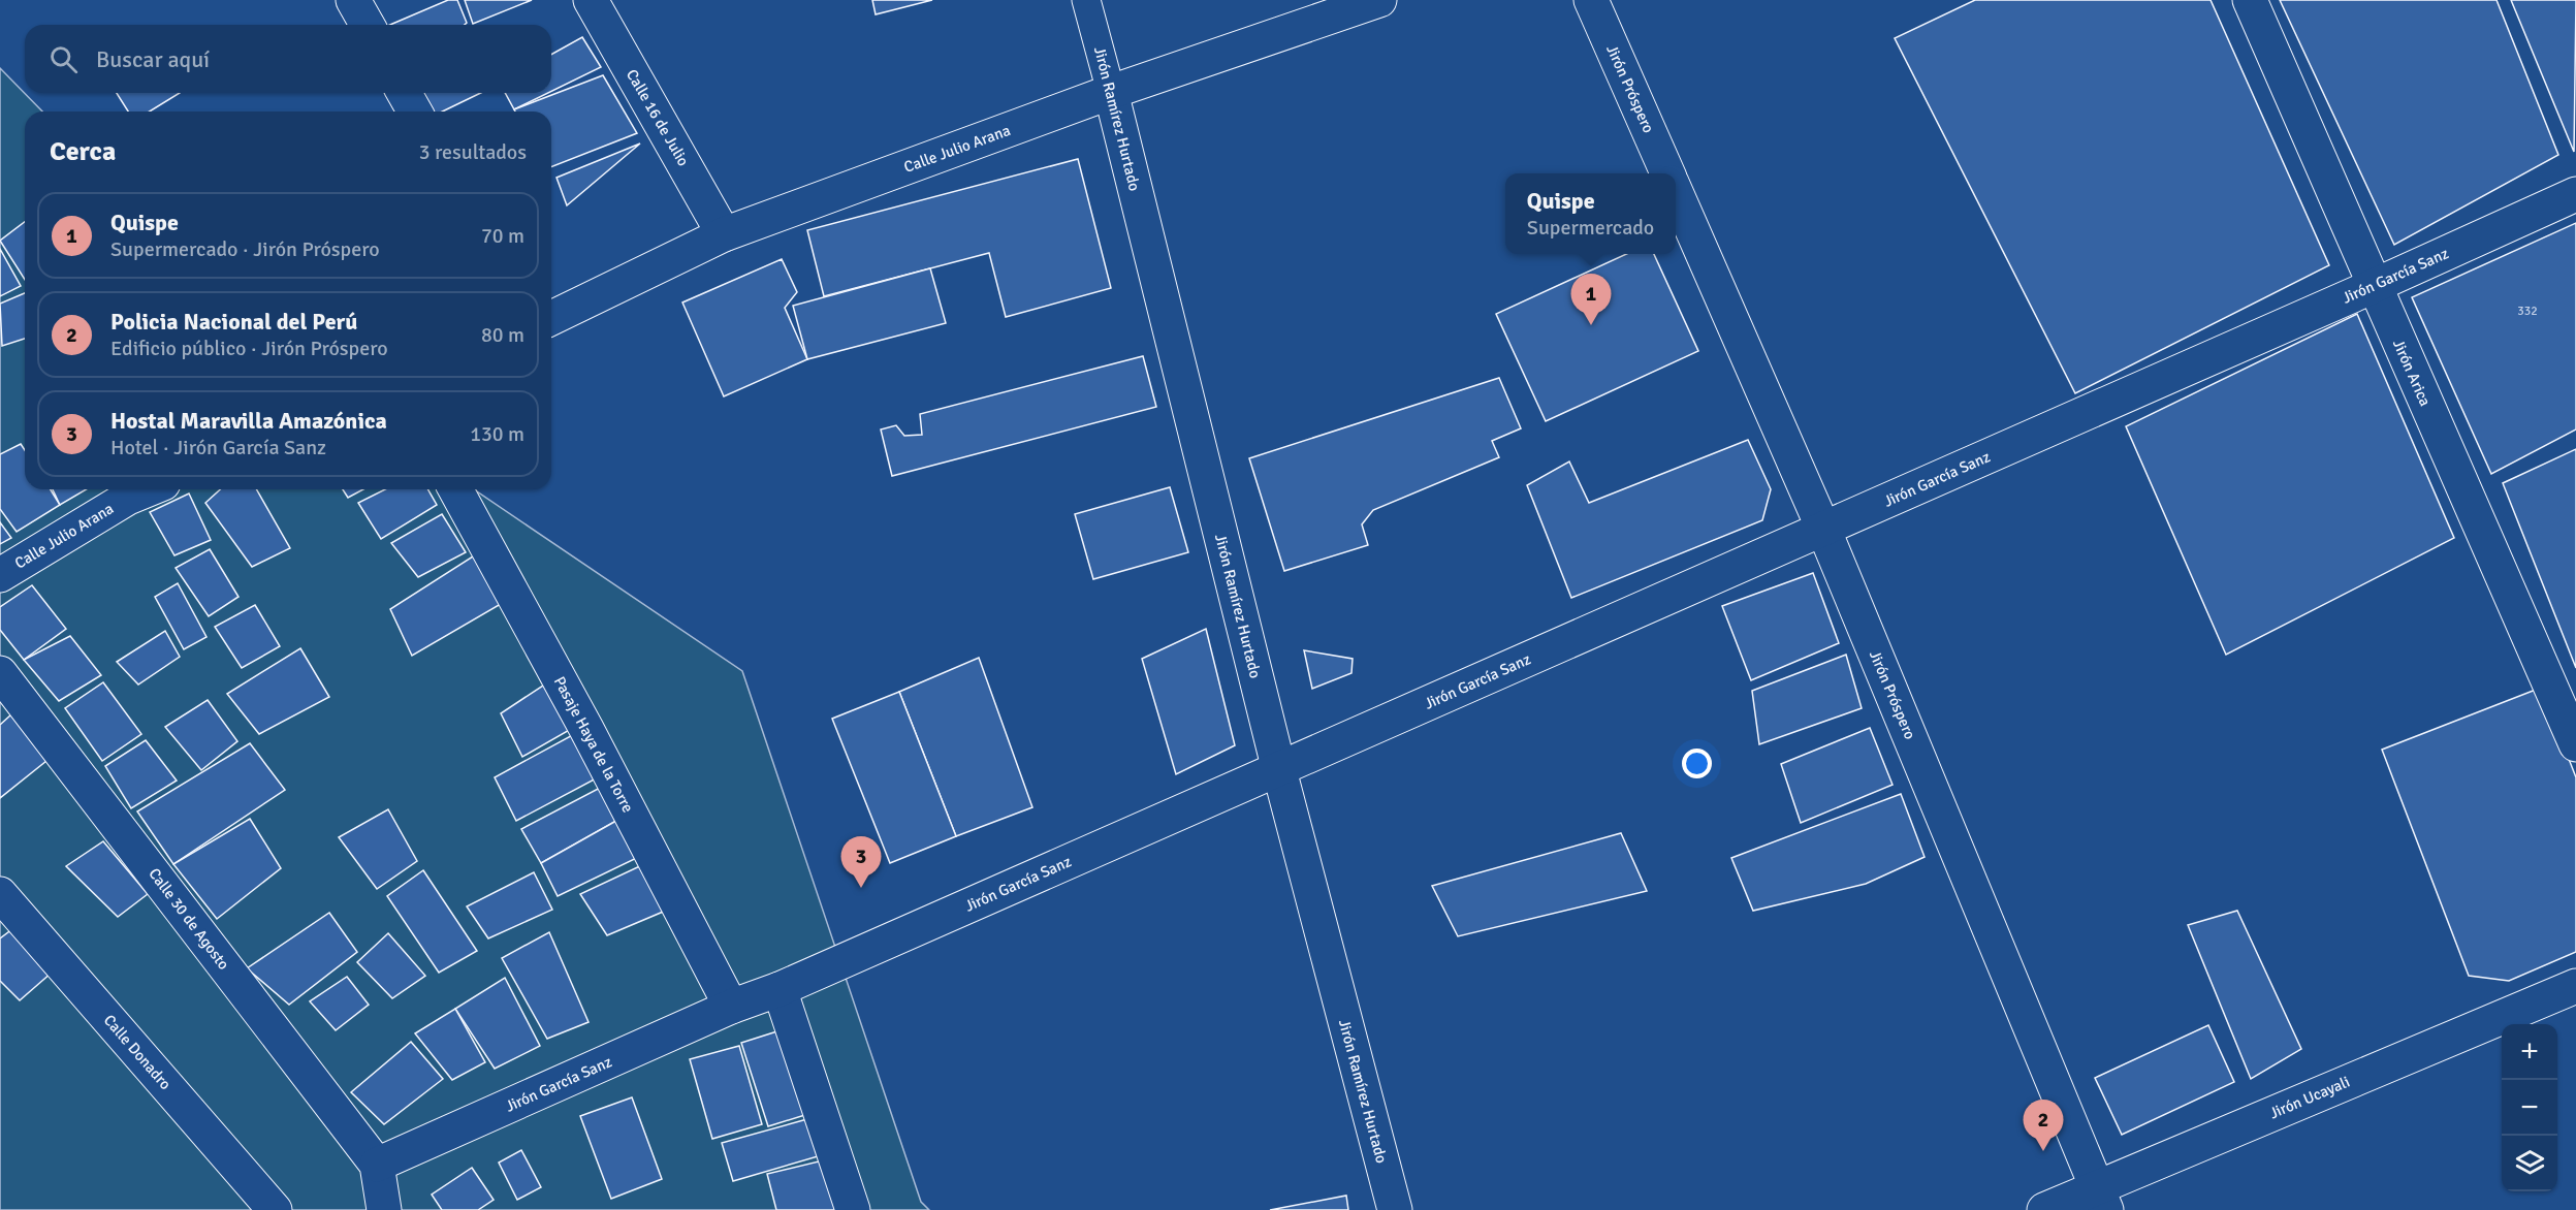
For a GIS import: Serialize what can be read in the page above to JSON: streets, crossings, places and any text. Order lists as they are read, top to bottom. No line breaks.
{"streets":{"street":["Jirón Próspero","Calle 16 de Julio","Jirón Ramírez Hurtado","Calle Julio Arana","Jirón García Sanz","Jirón Arica","Pasaje Haya de la Torre","Calle 30 de Agosto","Calle Donadro","Jirón Ucayali"]},"crossings":[["Jirón Próspero","Jirón García Sanz"],["Jirón Próspero","Jirón Ucayali"],["Calle 16 de Julio","Calle Julio Arana"],["Jirón Ramírez Hurtado","Calle Julio Arana"],["Jirón Ramírez Hurtado","Jirón García Sanz"],["Jirón García Sanz","Jirón Arica"],["Jirón García Sanz","Pasaje Haya de la Torre"],["Jirón García Sanz","Calle 30 de Agosto"]],"house_numbers":["332"],"page":{"search":"Buscar aquí","heading":["Cerca","3 resultados"],"popup":["Quispe","Supermercado"],"list":[{"mark":"1","name":"Quispe","note":"Supermercado · Jirón Próspero","value":"70 m"},{"mark":"2","name":"Policia Nacional del Perú","note":"Edificio público · Jirón Próspero","value":"80 m"},{"mark":"3","name":"Hostal Maravilla Amazónica","note":"Hotel · Jirón García Sanz","value":"130 m"}],"pins":["1","3","2"],"map_buttons":["+","−"]}}
